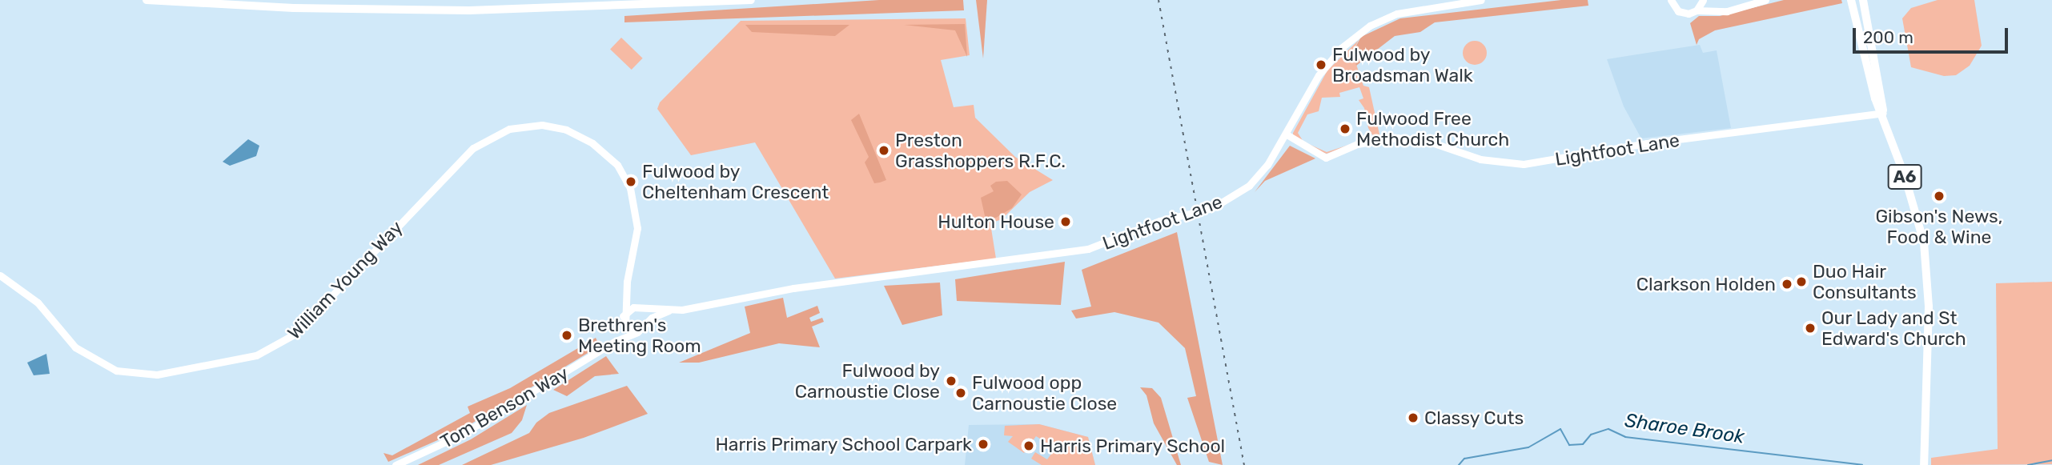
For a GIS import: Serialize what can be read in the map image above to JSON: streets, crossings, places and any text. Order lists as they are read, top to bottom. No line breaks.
{"streets":{"highway":["A6"],"main road":["Lightfoot Lane","William Young Way","Tom Benson Way"]},"crossings":[["Lightfoot Lane","A6"],["Lightfoot Lane","William Young Way"],["Lightfoot Lane","Tom Benson Way"]],"water":["Sharoe Brook"],"places":["Fulwood by Broadsman Walk","Fulwood Free Methodist Church","Preston Grasshoppers R.F.C.","Fulwood by Cheltenham Crescent","Gibson's News, Food & Wine","Hulton House","Duo Hair Consultants","Clarkson Holden","Our Lady and St Edward's Church","Brethren's Meeting Room","Fulwood by Carnoustie Close","Fulwood opp Carnoustie Close","Classy Cuts","Harris Primary School Carpark","Harris Primary School"],"scale_bar":"200 m"}
